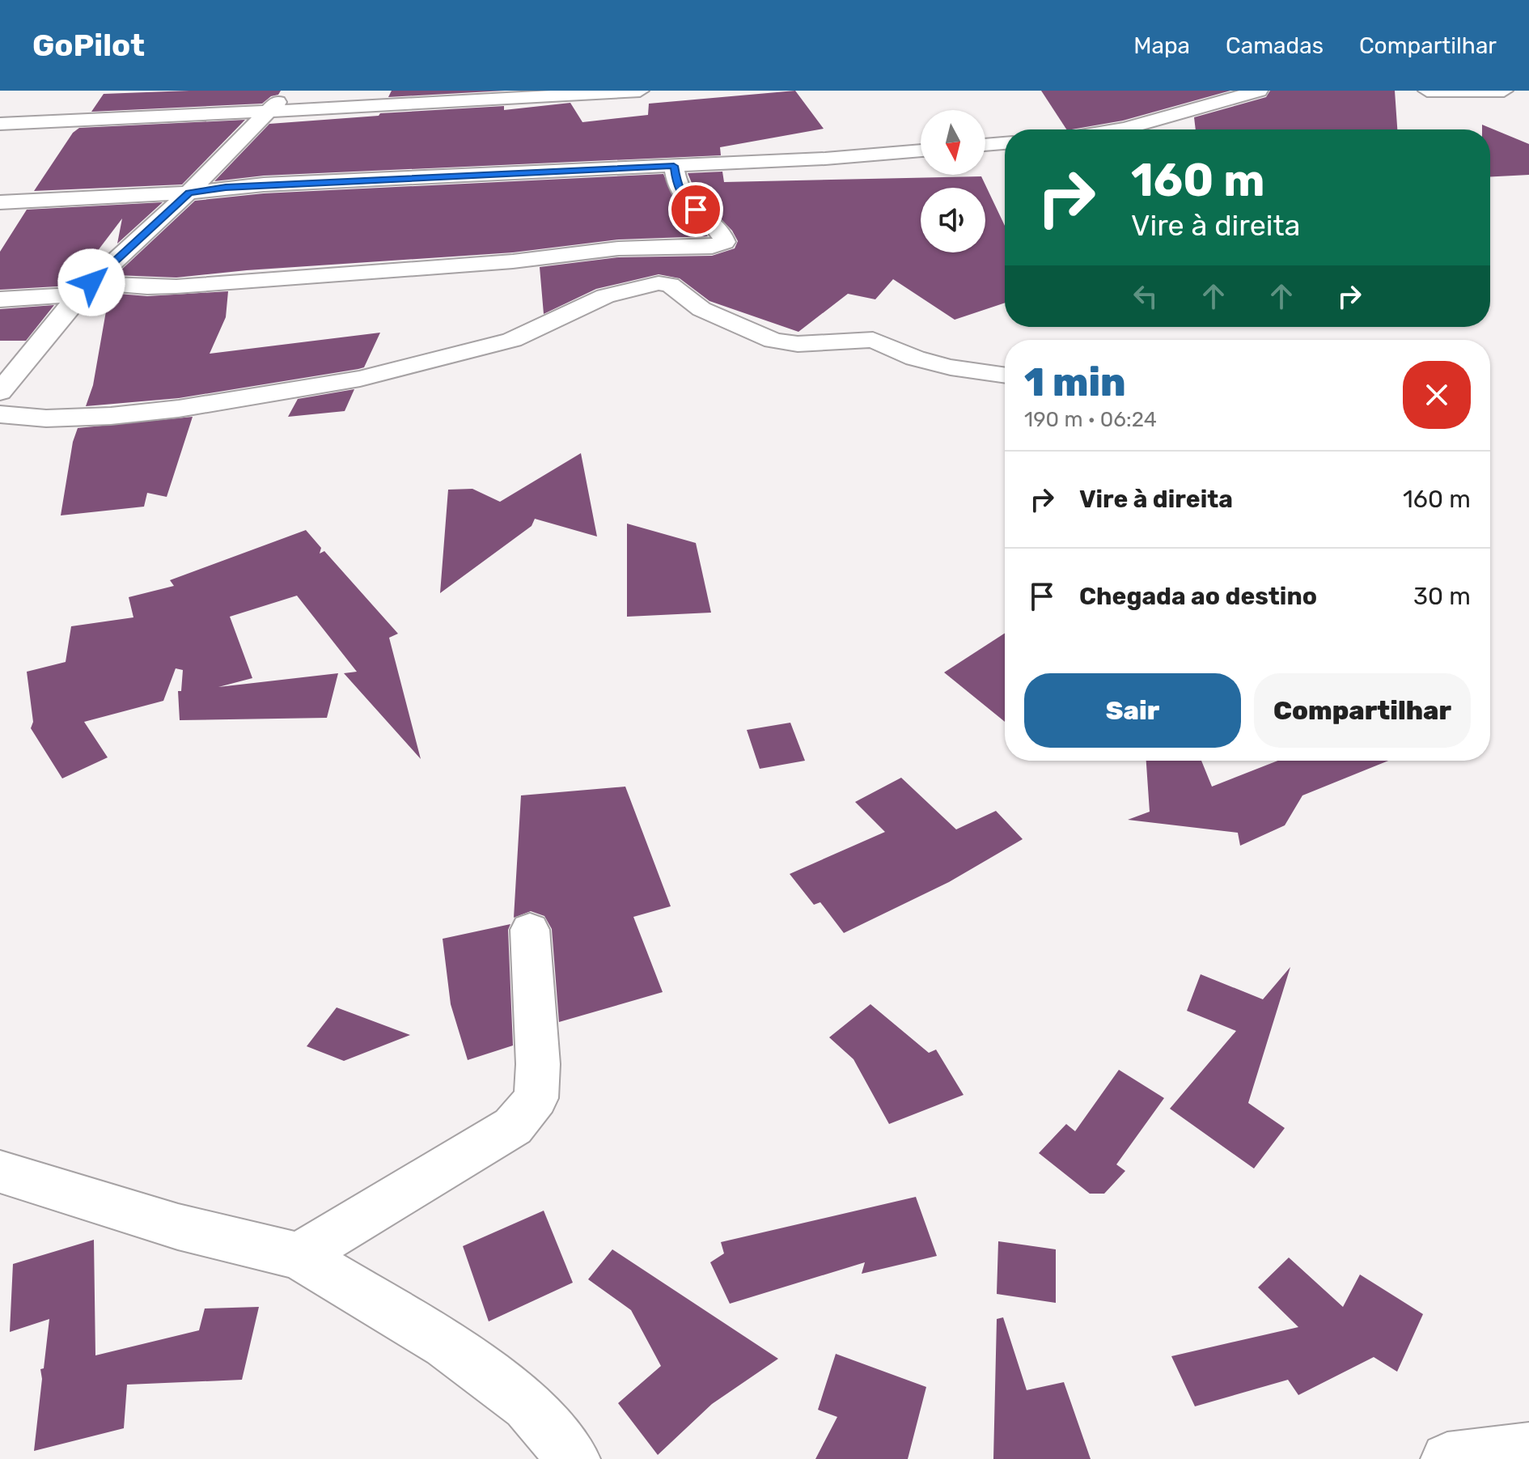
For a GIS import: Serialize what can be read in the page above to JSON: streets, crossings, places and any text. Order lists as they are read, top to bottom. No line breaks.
{"north":"bottom","page":{"header":"GoPilot","nav":["Mapa","Camadas","Compartilhar"],"turn":["160 m","Vire à direita"],"heading":["1 min","190 m · 06:24"],"list":[{"name":"Vire à direita","value":"160 m"},{"name":"Chegada ao destino","value":"30 m"}],"buttons":["Sair","Compartilhar"]}}
